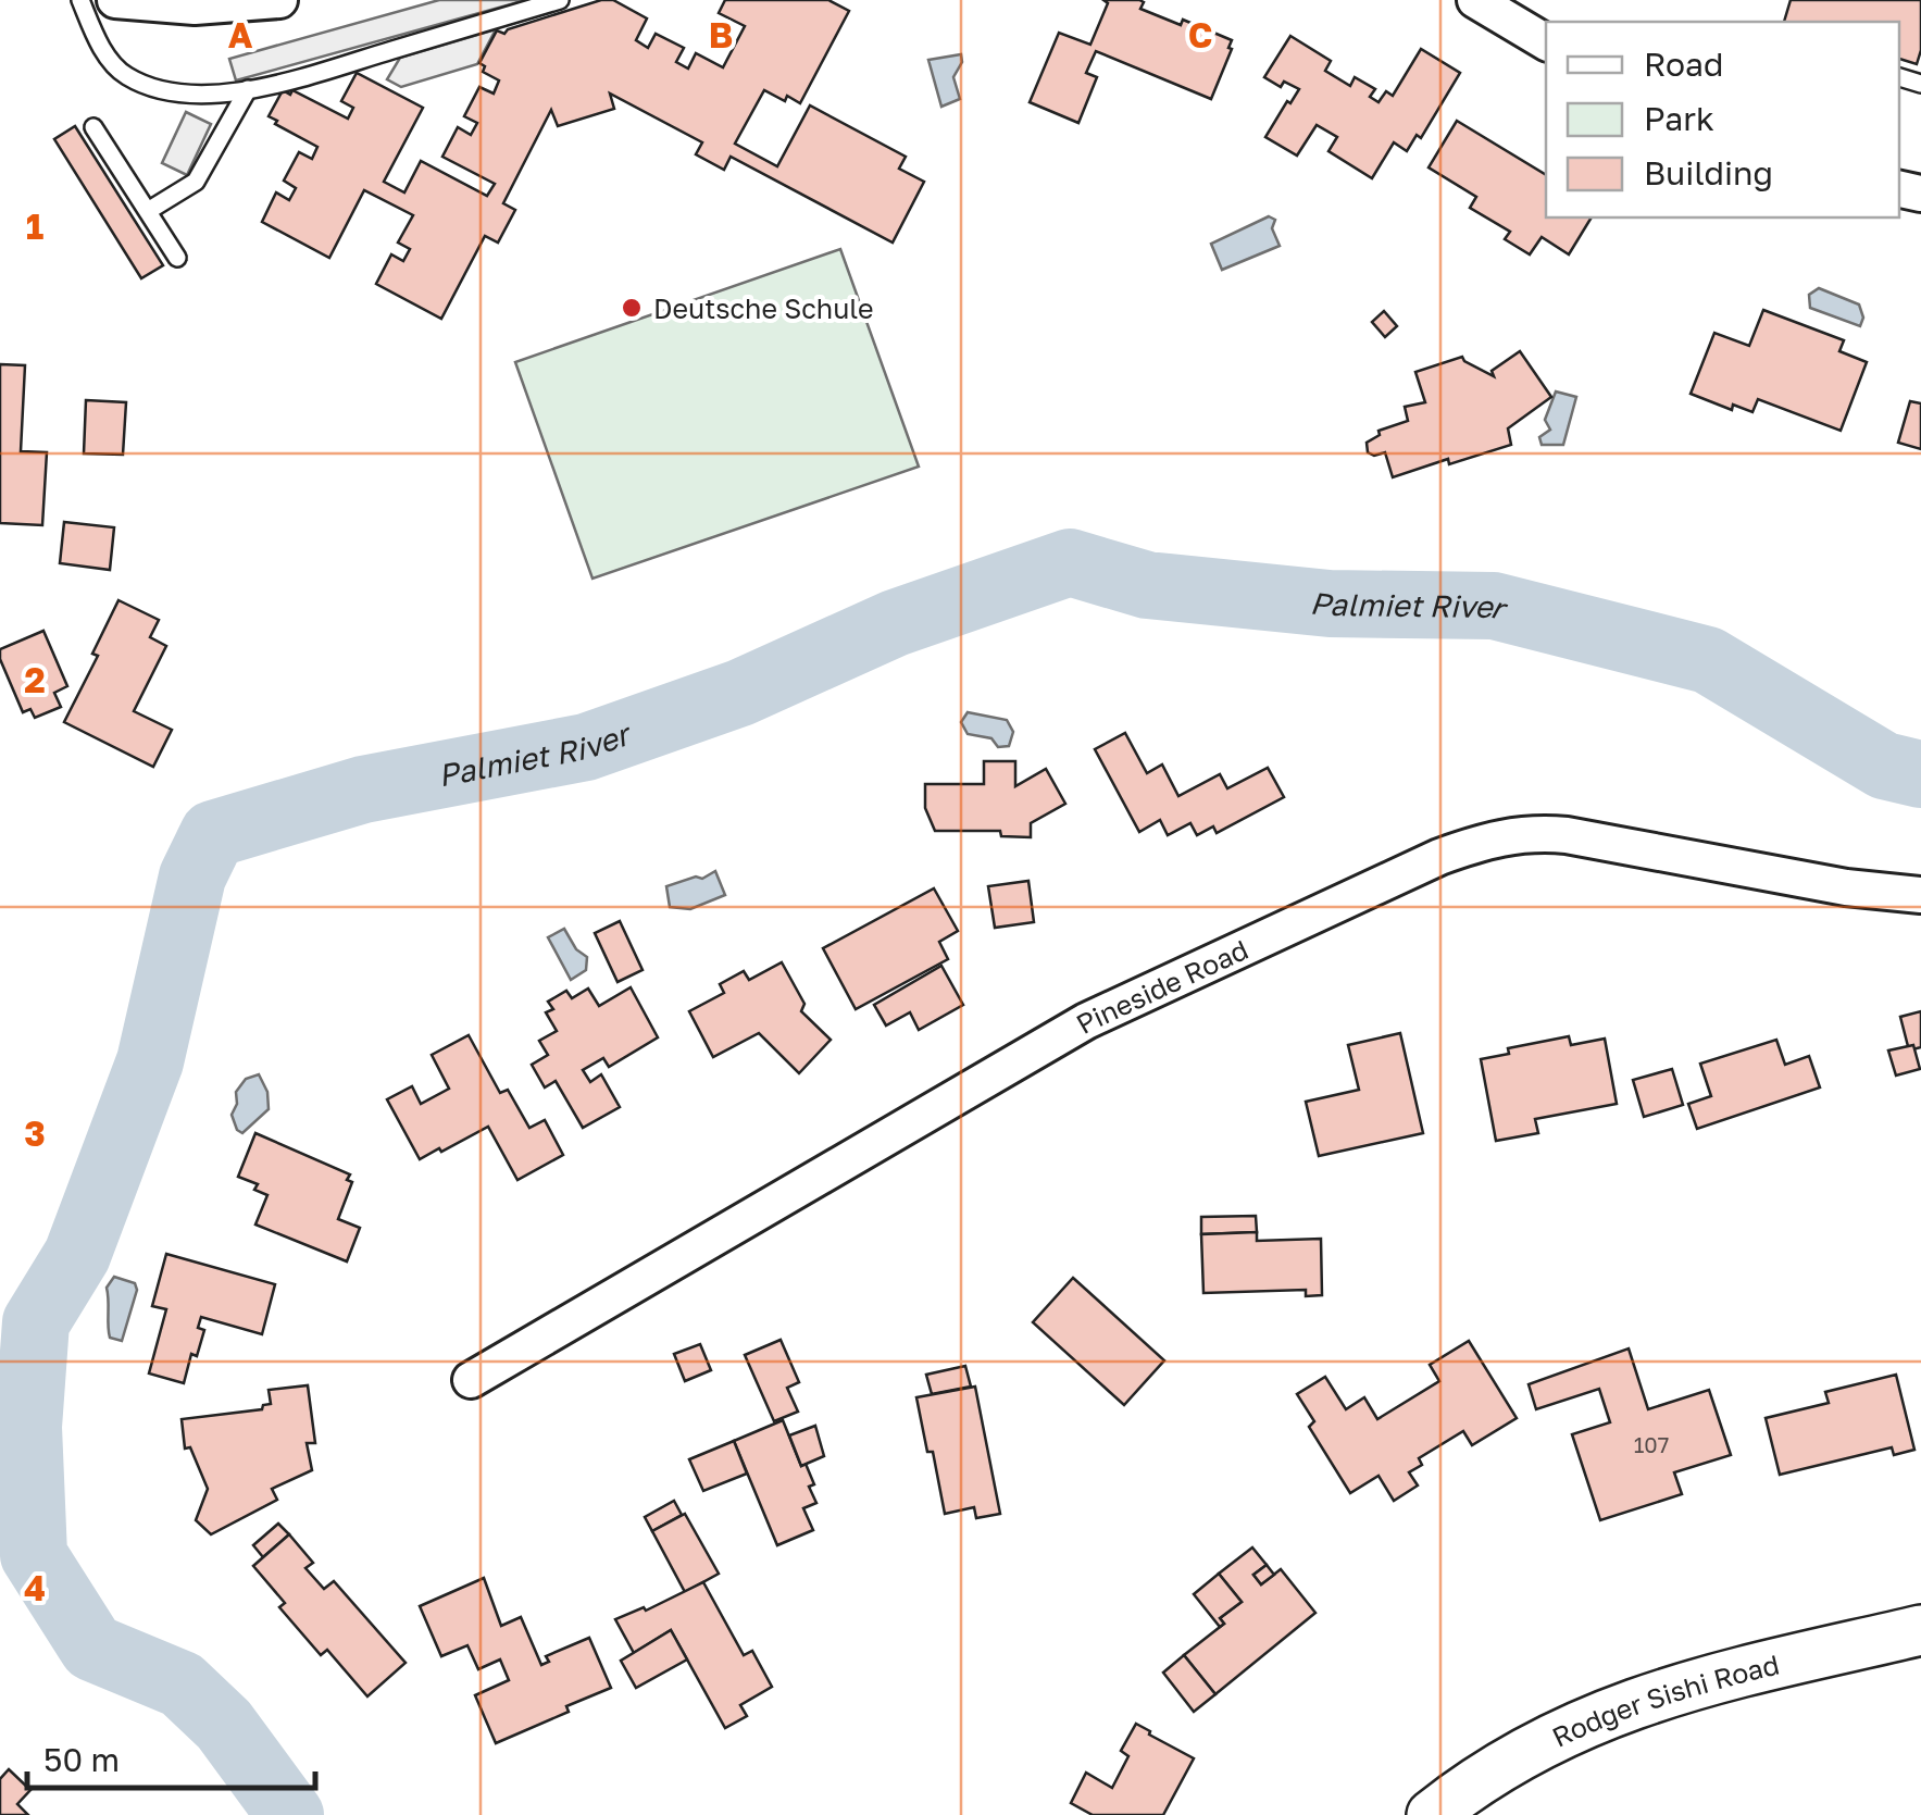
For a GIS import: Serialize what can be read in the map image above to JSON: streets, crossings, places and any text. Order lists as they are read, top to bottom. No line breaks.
{"streets":{"main road":["Rodger Sishi Road"],"street":["Pineside Road"]},"water":["Palmiet River"],"places":["Deutsche Schule"],"house_numbers":["107"],"legend":["Road","Park","Building"],"scale_bar":"50 m","grid":{"columns":["A","B","C"],"rows":["1","2","3","4"]}}
